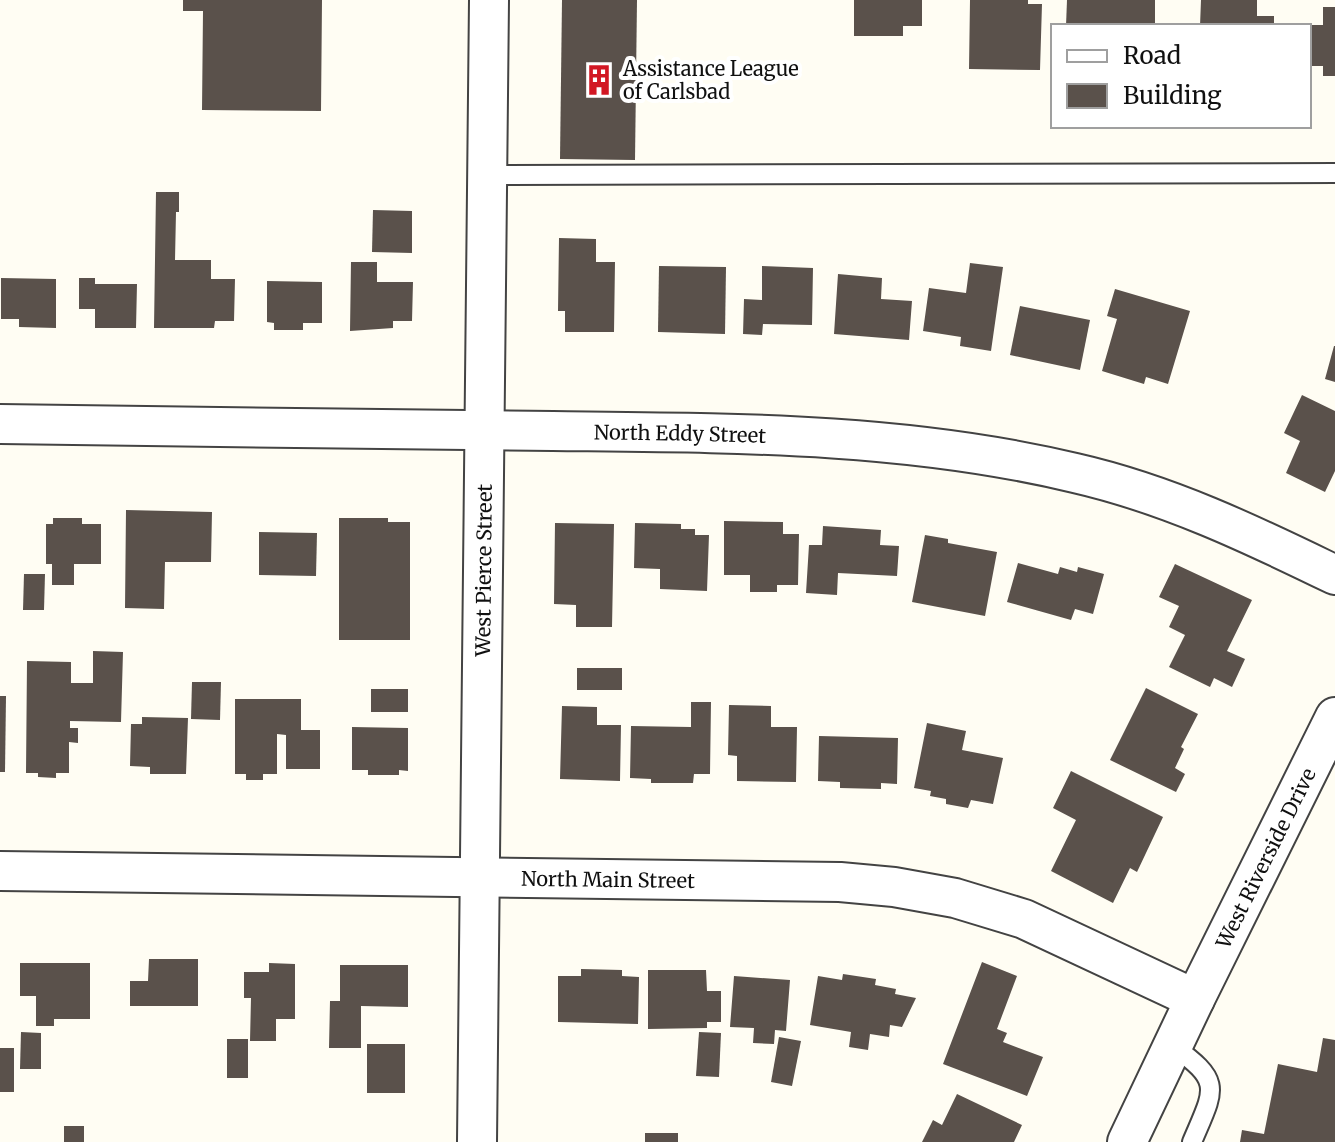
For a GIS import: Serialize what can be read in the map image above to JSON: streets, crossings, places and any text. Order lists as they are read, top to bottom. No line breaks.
{"streets":{"street":["North Eddy Street","West Pierce Street","West Riverside Drive","North Main Street"]},"crossings":[["North Eddy Street","West Pierce Street"],["West Pierce Street","North Main Street"],["West Riverside Drive","North Main Street"]],"places":{"building":["Assistance League of Carlsbad"]},"legend":["Road","Building"]}
